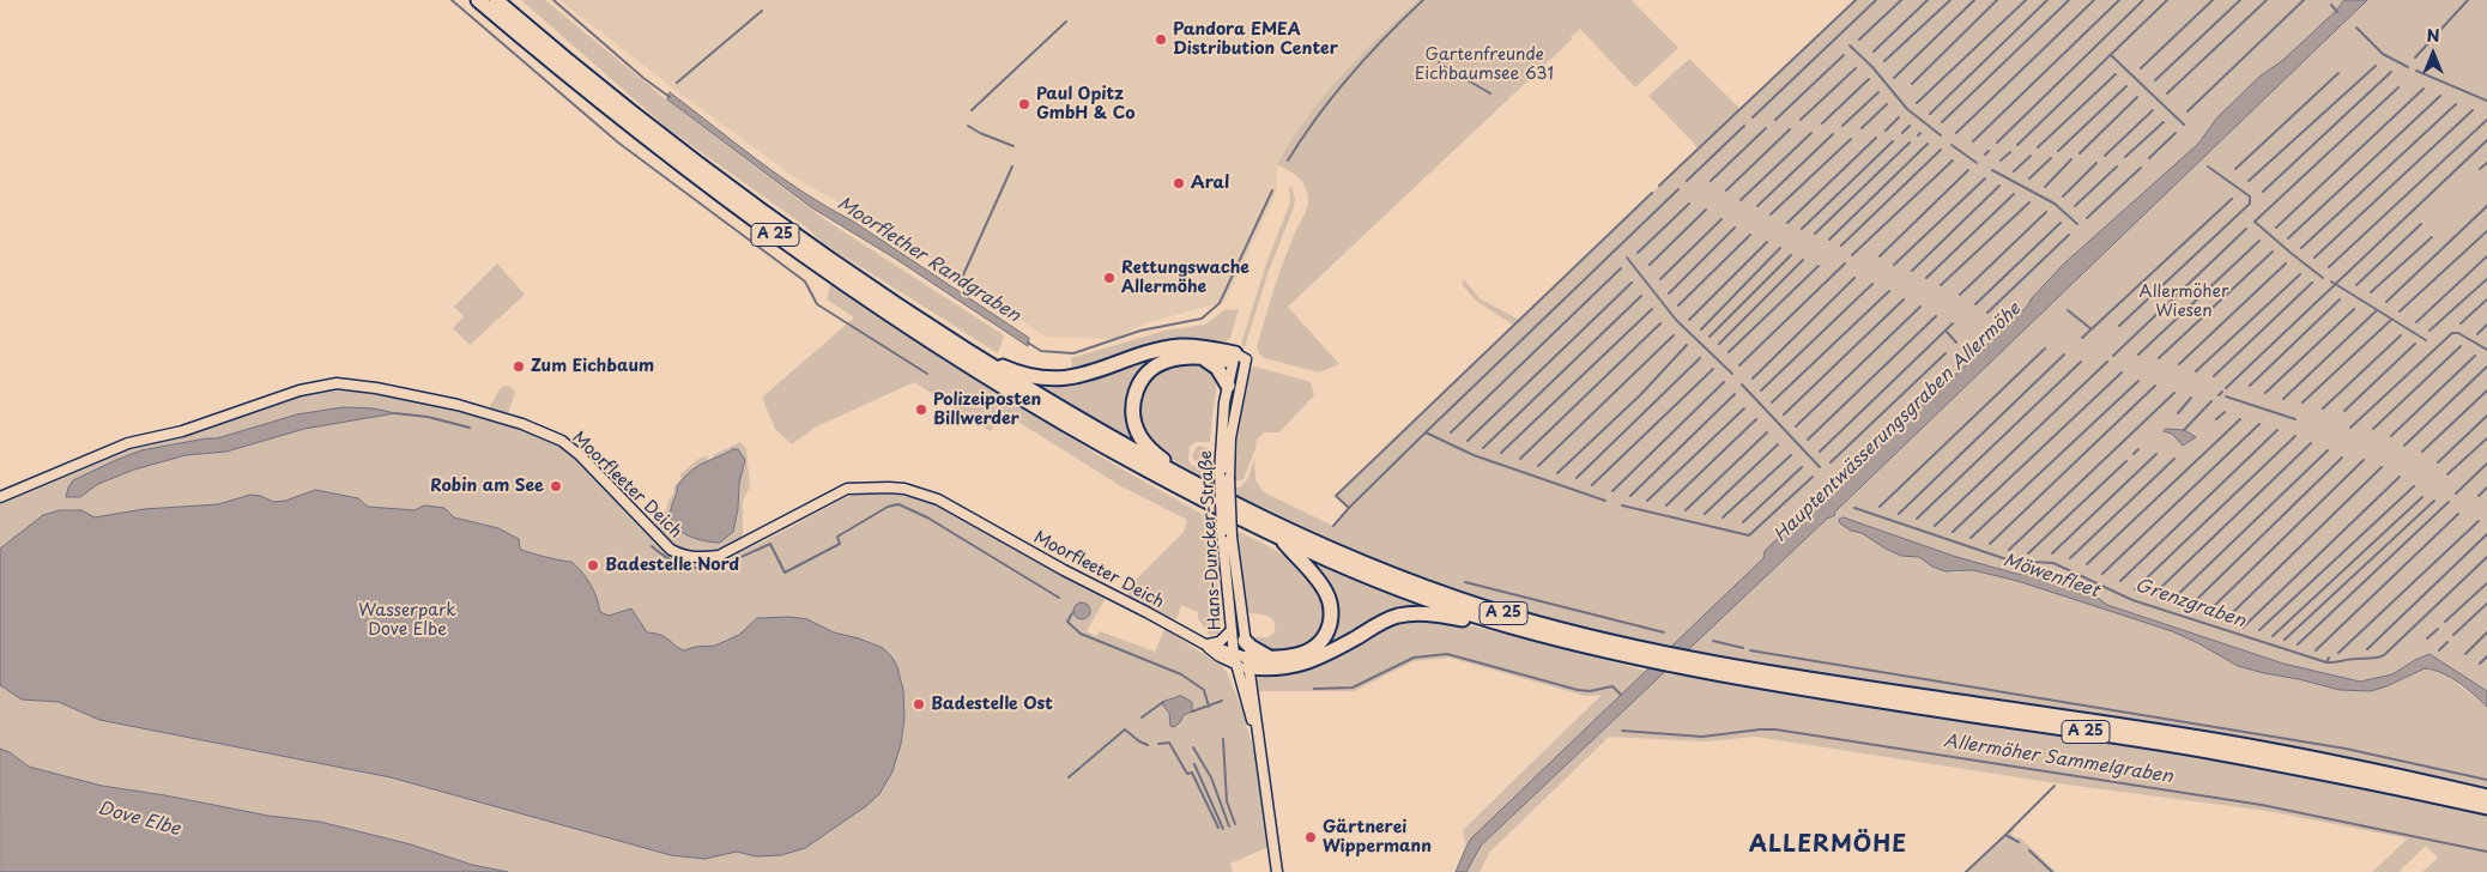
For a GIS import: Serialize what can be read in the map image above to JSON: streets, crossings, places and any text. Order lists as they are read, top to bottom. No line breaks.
{"streets":{"highway":["A 25"],"street":["Moorfleeter Deich","Hans-Duncker-Straße"]},"crossings":[["Moorfleeter Deich","Hans-Duncker-Straße"]],"districts":["ALLERMÖHE"],"water":["Moorflether Randgraben","Hauptentwässerungsgraben Allermöhe","Möwenfleet","Grenzgraben","Allermöher Sammelgraben","Dove Elbe"],"parks":["Gartenfreunde Eichbaumsee 631","Allermöher Wiesen","Wasserpark Dove Elbe"],"places":["Pandora EMEA Distribution Center","Paul Opitz GmbH & Co","Aral","Rettungswache Allermöhe","Zum Eichbaum","Polizeiposten Billwerder","Robin am See","Badestelle Nord","Badestelle Ost","Gärtnerei Wippermann"],"north":"top"}
